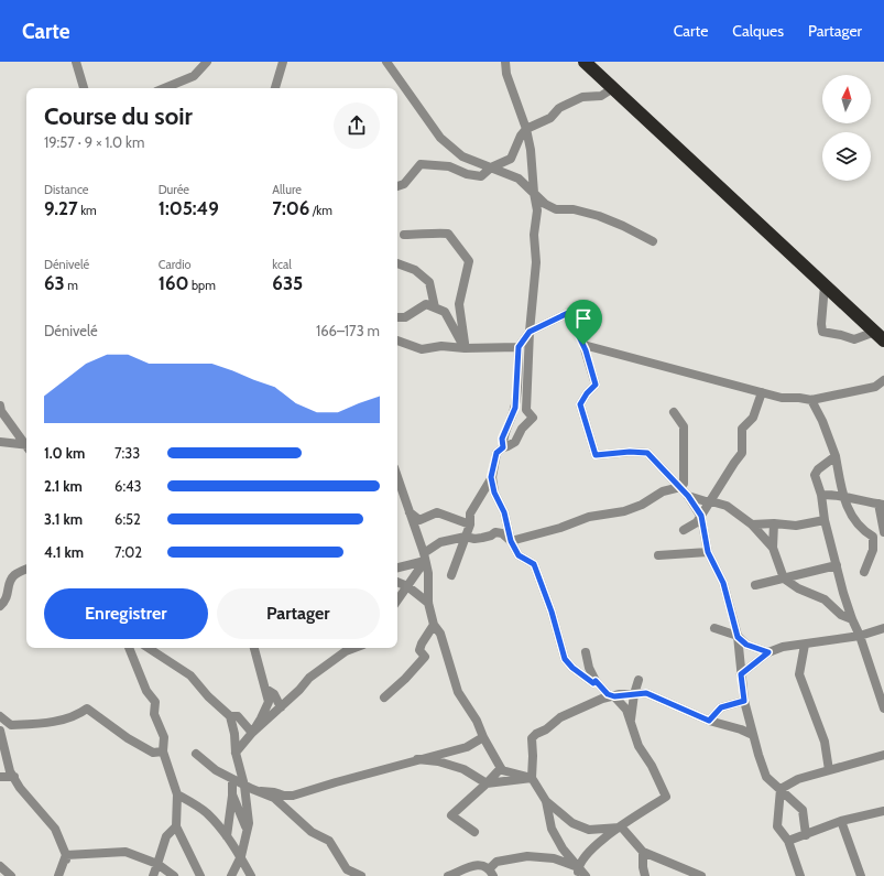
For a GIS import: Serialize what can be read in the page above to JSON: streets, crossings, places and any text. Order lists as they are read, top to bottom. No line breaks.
{"north":"top","page":{"header":"Carte","nav":["Carte","Calques","Partager"],"heading":["Course du soir","19:57 · 9 × 1.0 km"],"stats":[["Distance","9.27 km"],["Durée","1:05:49"],["Allure","7:06 /km"],["Dénivelé","63 m"],["Cardio","160 bpm"],["kcal","635"]],"chart":["Dénivelé","166–173 m"],"list":[{"name":"1.0 km","note":"7:33"},{"name":"2.1 km","note":"6:43"},{"name":"3.1 km","note":"6:52"},{"name":"4.1 km","note":"7:02"}],"buttons":["Enregistrer","Partager"]}}
